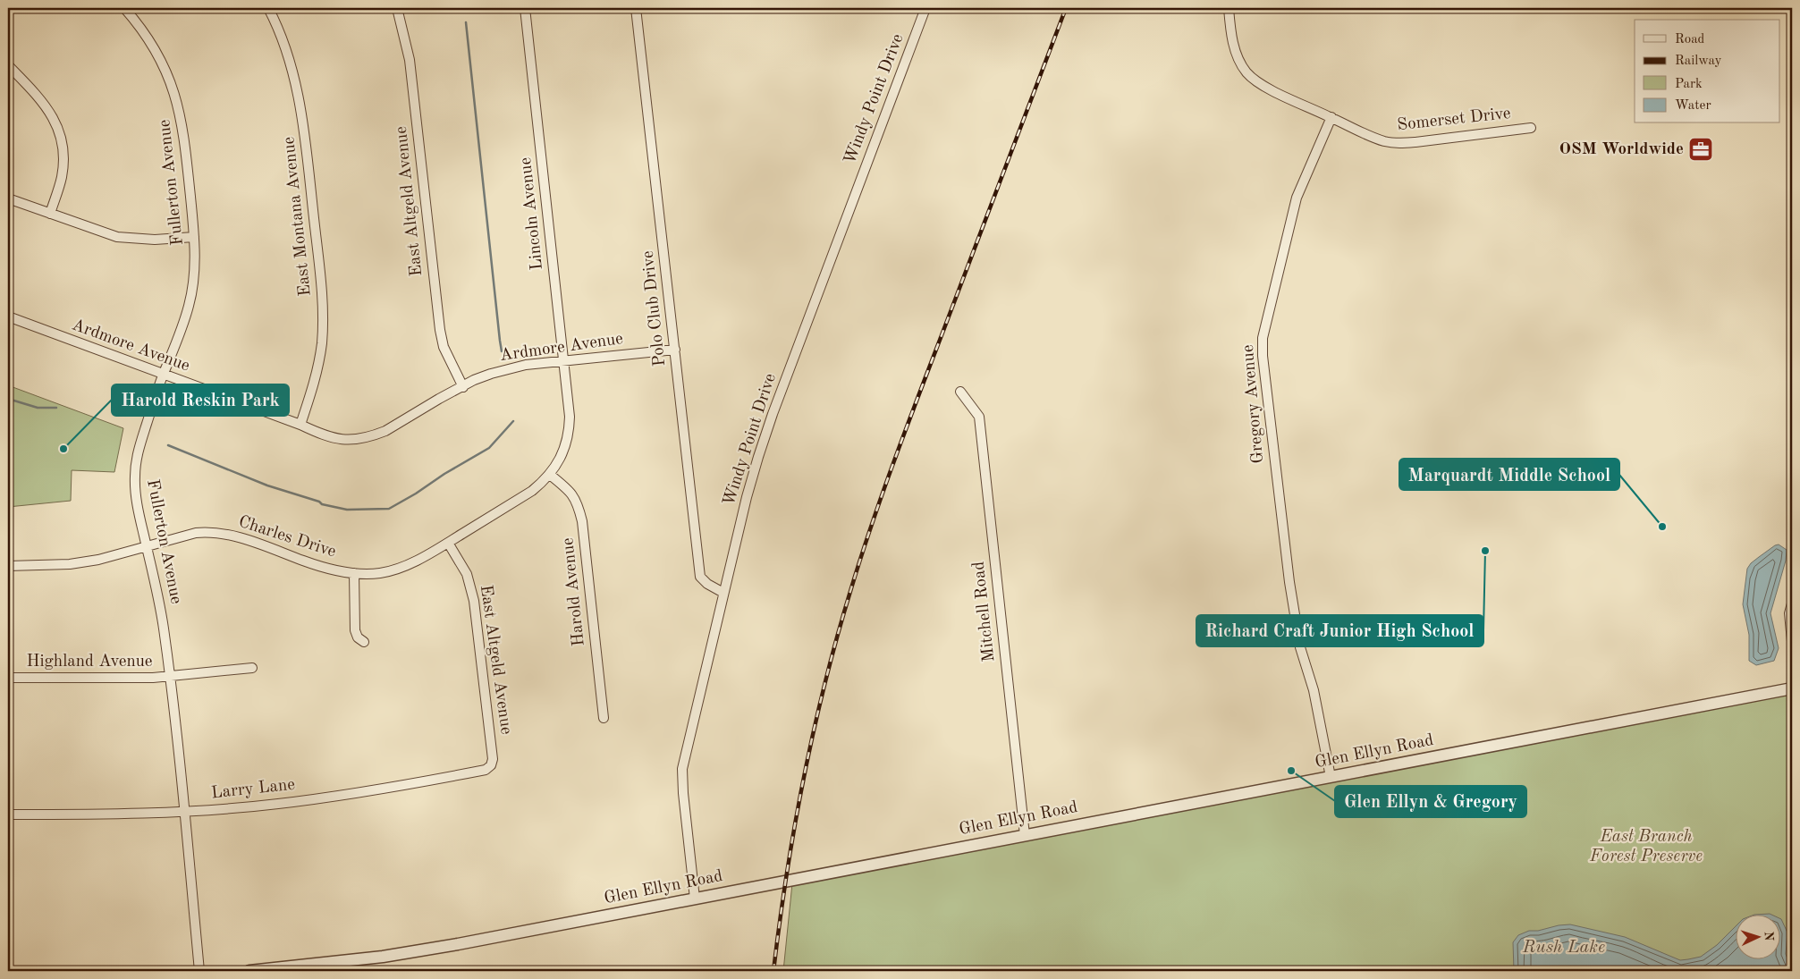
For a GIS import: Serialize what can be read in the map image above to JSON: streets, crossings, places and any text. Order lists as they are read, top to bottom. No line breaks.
{"streets":{"street":["Windy Point Drive","Somerset Drive","Fullerton Avenue","East Altgeld Avenue","Lincoln Avenue","East Montana Avenue","Polo Club Drive","Ardmore Avenue","Gregory Avenue","Charles Drive","Harold Avenue","Mitchell Road","Highland Avenue","Glen Ellyn Road","Larry Lane"]},"crossings":[["Windy Point Drive","Polo Club Drive"],["Windy Point Drive","Glen Ellyn Road"],["Somerset Drive","Gregory Avenue"],["Fullerton Avenue","Ardmore Avenue"],["Fullerton Avenue","Charles Drive"],["Fullerton Avenue","Highland Avenue"],["Fullerton Avenue","Larry Lane"],["East Altgeld Avenue","Ardmore Avenue"],["East Altgeld Avenue","Charles Drive"],["East Altgeld Avenue","Larry Lane"],["Lincoln Avenue","Ardmore Avenue"],["Lincoln Avenue","Charles Drive"],["East Montana Avenue","Ardmore Avenue"],["Polo Club Drive","Ardmore Avenue"],["Gregory Avenue","Glen Ellyn Road"],["Charles Drive","Harold Avenue"],["Mitchell Road","Glen Ellyn Road"]],"water":["Rush Lake"],"parks":["East Branch Forest Preserve"],"places":{"office":["OSM Worldwide"],"other":["Harold Reskin Park","Marquardt Middle School","Richard Craft Junior High School","Glen Ellyn & Gregory"]},"legend":["Road","Railway","Park","Water"],"north":"right"}
